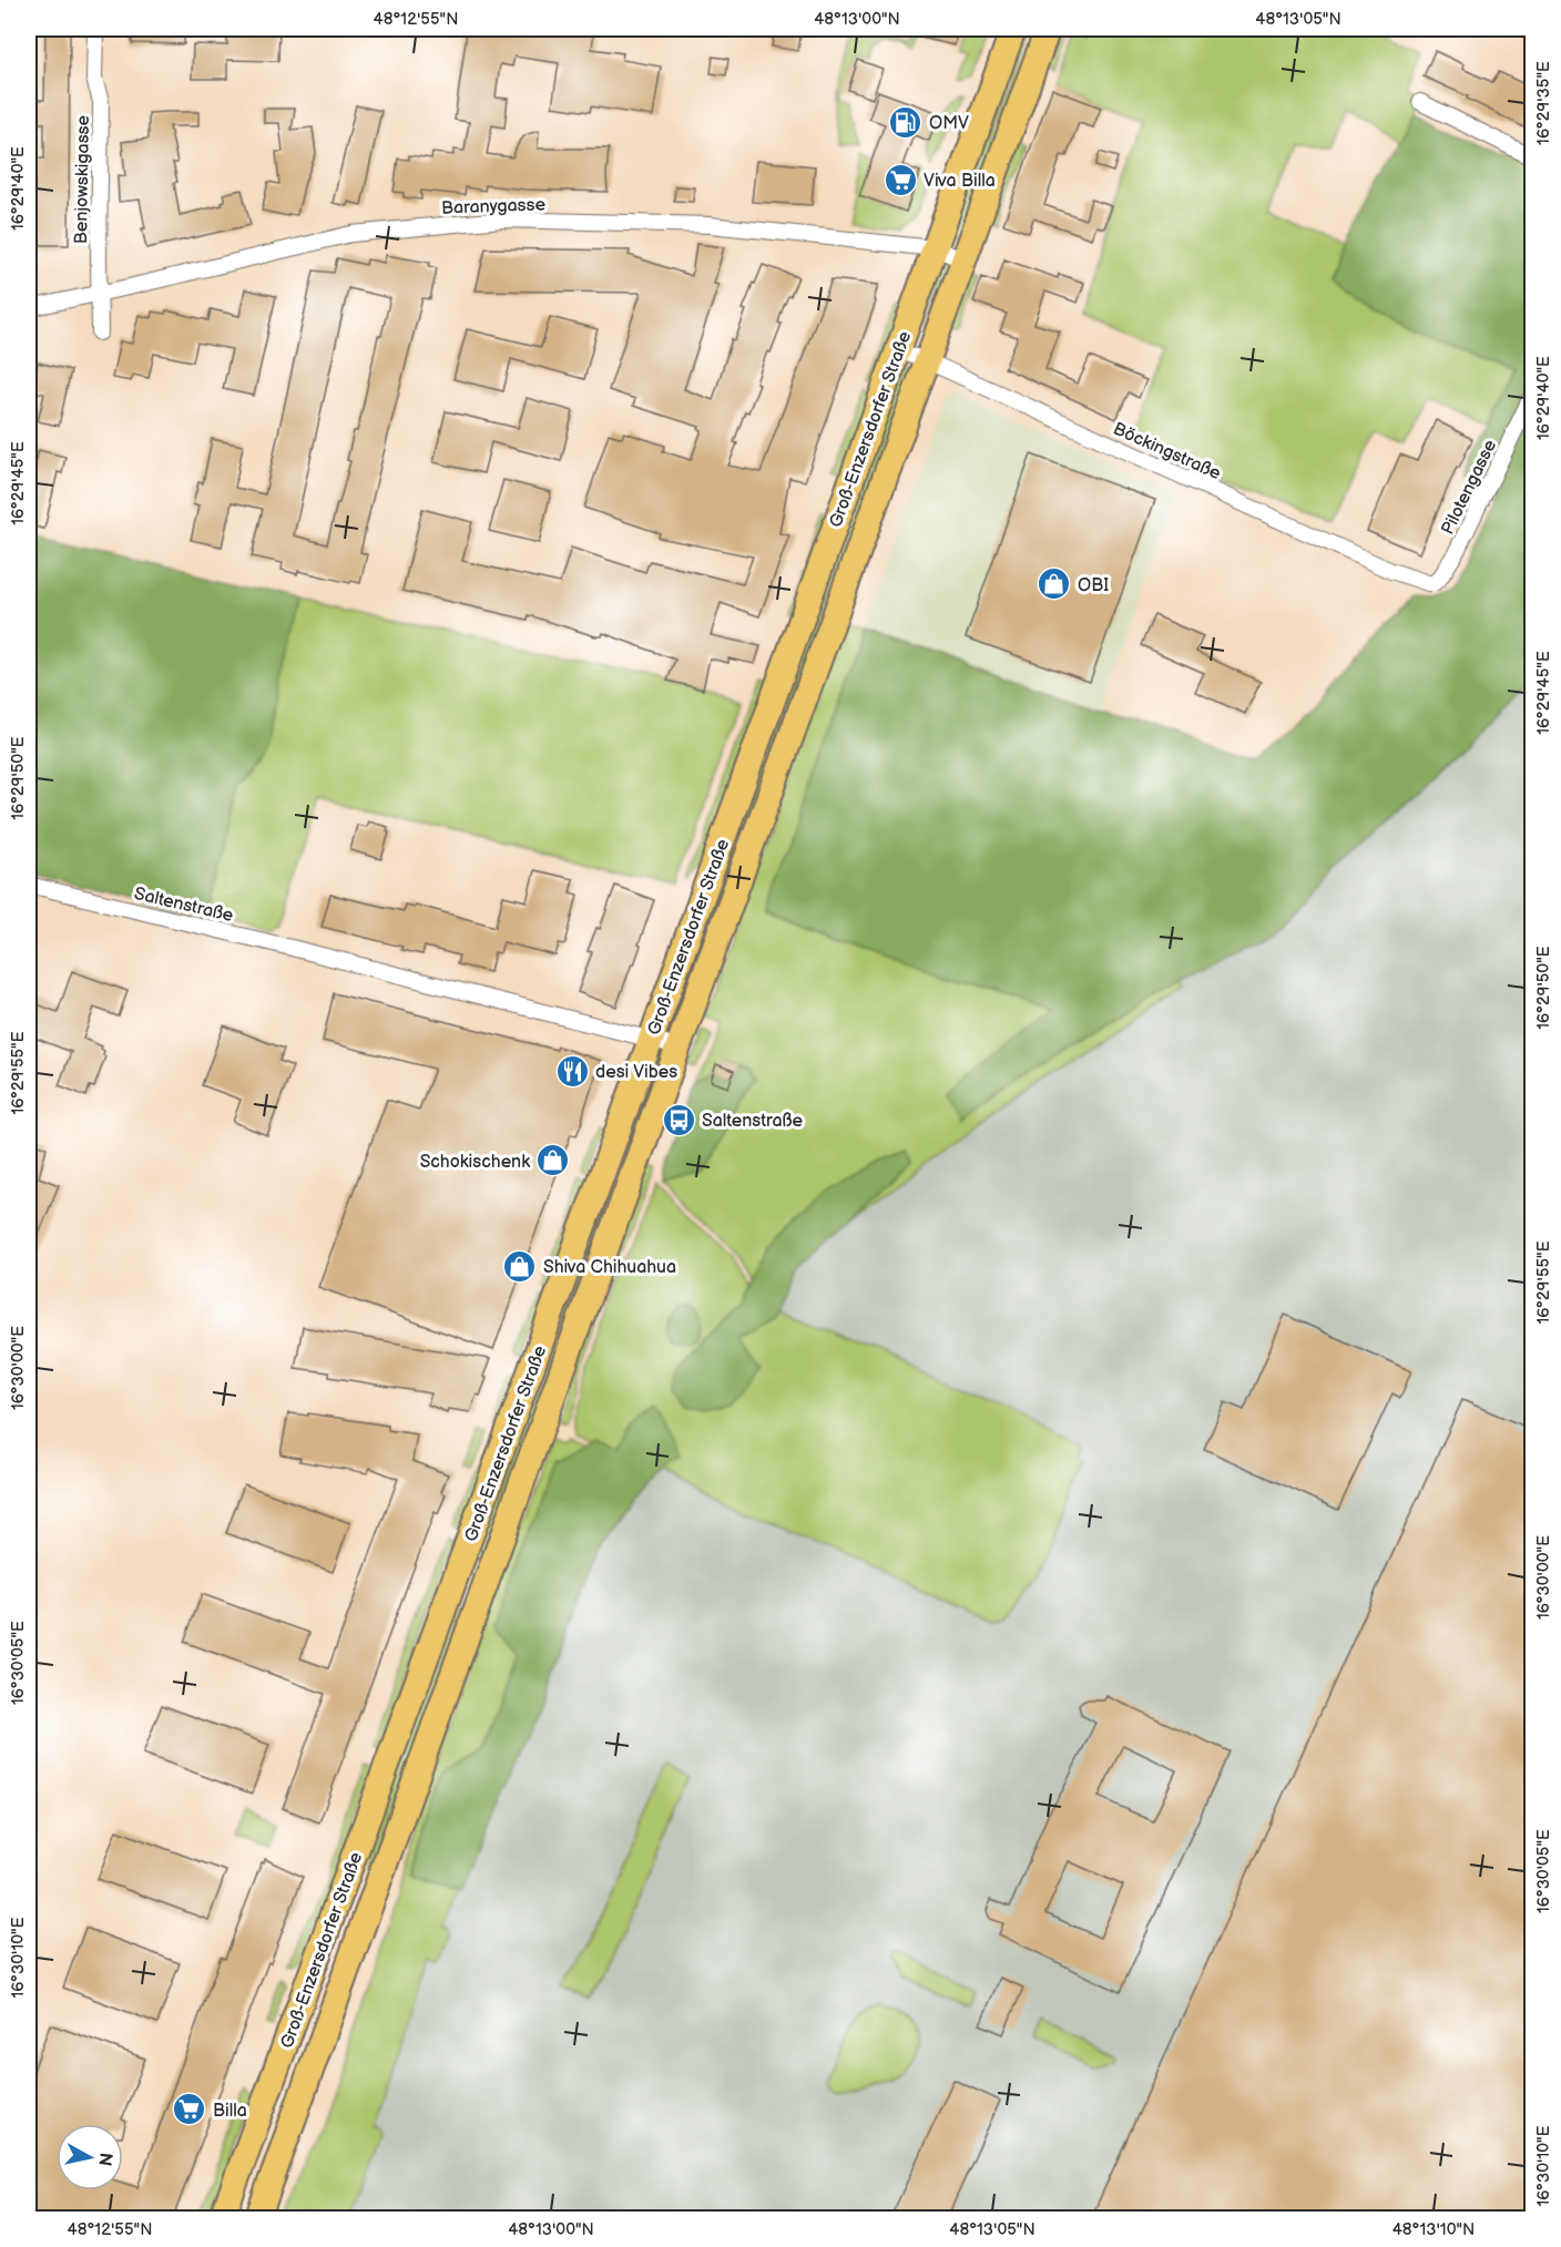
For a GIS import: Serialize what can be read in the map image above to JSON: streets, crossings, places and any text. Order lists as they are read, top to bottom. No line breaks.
{"streets":{"main road":["Groß-Enzersdorfer Straße"],"street":["Benjowskigasse","Baranygasse","Böckingstraße","Pilotengasse","Saltenstraße"]},"crossings":[["Benjowskigasse","Baranygasse"],["Baranygasse","Groß-Enzersdorfer Straße"],["Groß-Enzersdorfer Straße","Böckingstraße"],["Groß-Enzersdorfer Straße","Saltenstraße"],["Böckingstraße","Pilotengasse"]],"places":{"fuel station":["OMV"],"supermarket":["Viva Billa","Billa"],"shop":["OBI","Schokischenk","Shiva Chihuahua"],"restaurant":["desi Vibes"],"bus stop":["Saltenstraße"]},"north":"right","coordinates":["48°12'55\"N","48°13'00\"N","48°13'05\"N","16°29'35\"E","16°29'40\"E","16°29'45\"E","16°29'50\"E","16°29'55\"E","16°30'00\"E","16°30'05\"E","16°30'10\"E","48°13'10\"N"]}
